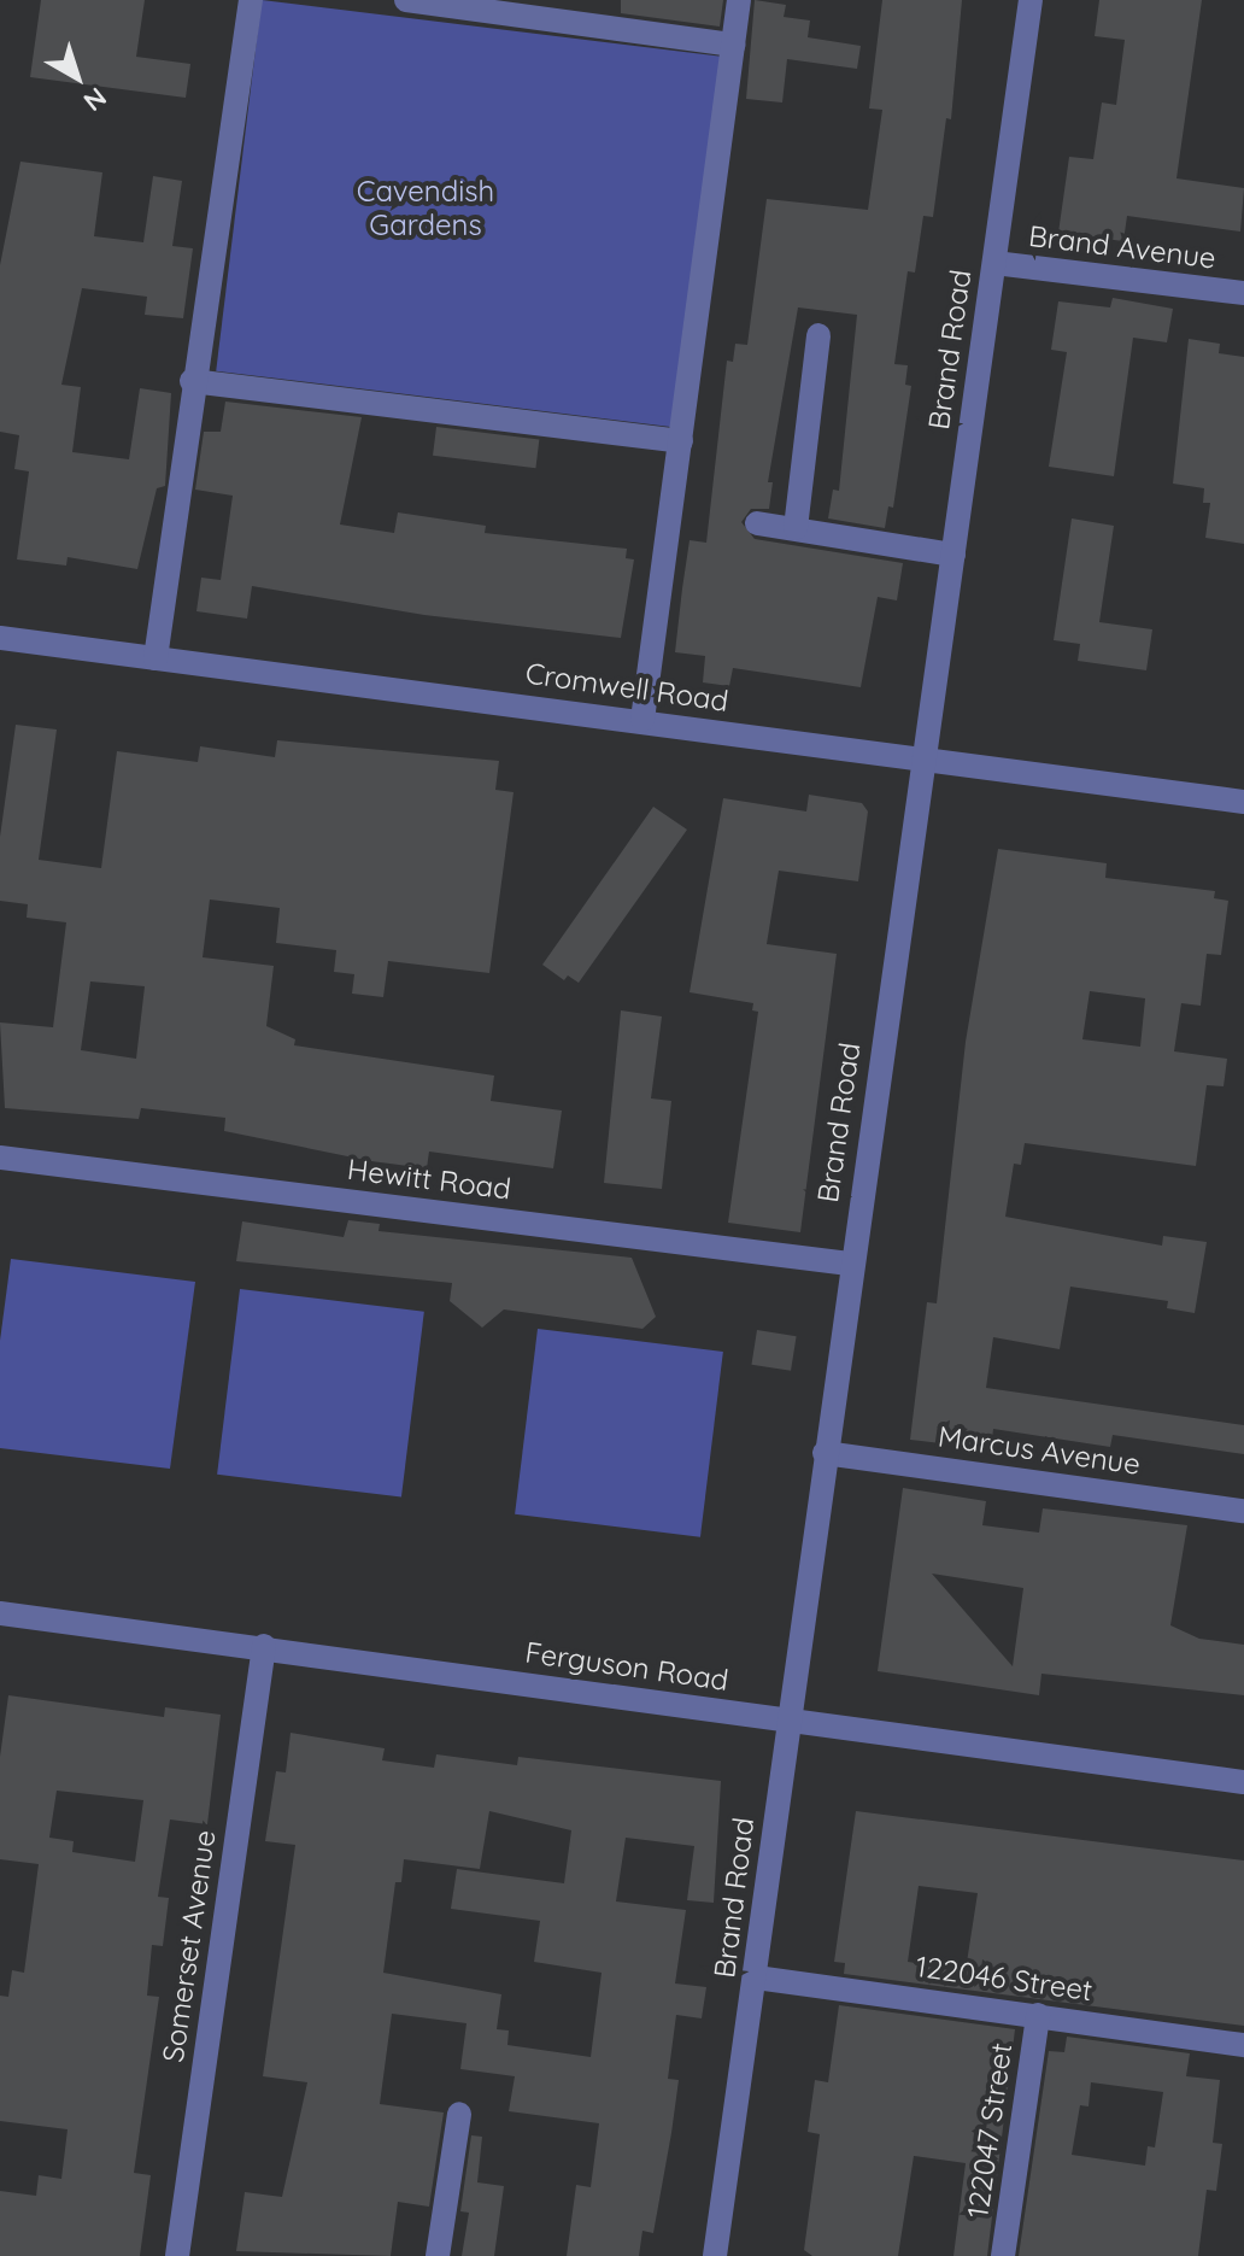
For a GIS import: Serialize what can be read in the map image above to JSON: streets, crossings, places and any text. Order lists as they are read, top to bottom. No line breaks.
{"streets":{"street":["Brand Avenue","Brand Road","Cromwell Road","Hewitt Road","Marcus Avenue","Ferguson Road","Somerset Avenue","122046 Street","122047 Street"]},"crossings":[["Brand Avenue","Brand Road"],["Brand Road","Cromwell Road"],["Brand Road","Hewitt Road"],["Brand Road","Marcus Avenue"],["Brand Road","Ferguson Road"],["Brand Road","122046 Street"],["Ferguson Road","Somerset Avenue"],["122046 Street","122047 Street"]],"parks":["Cavendish Gardens"],"north":"bottom right"}
